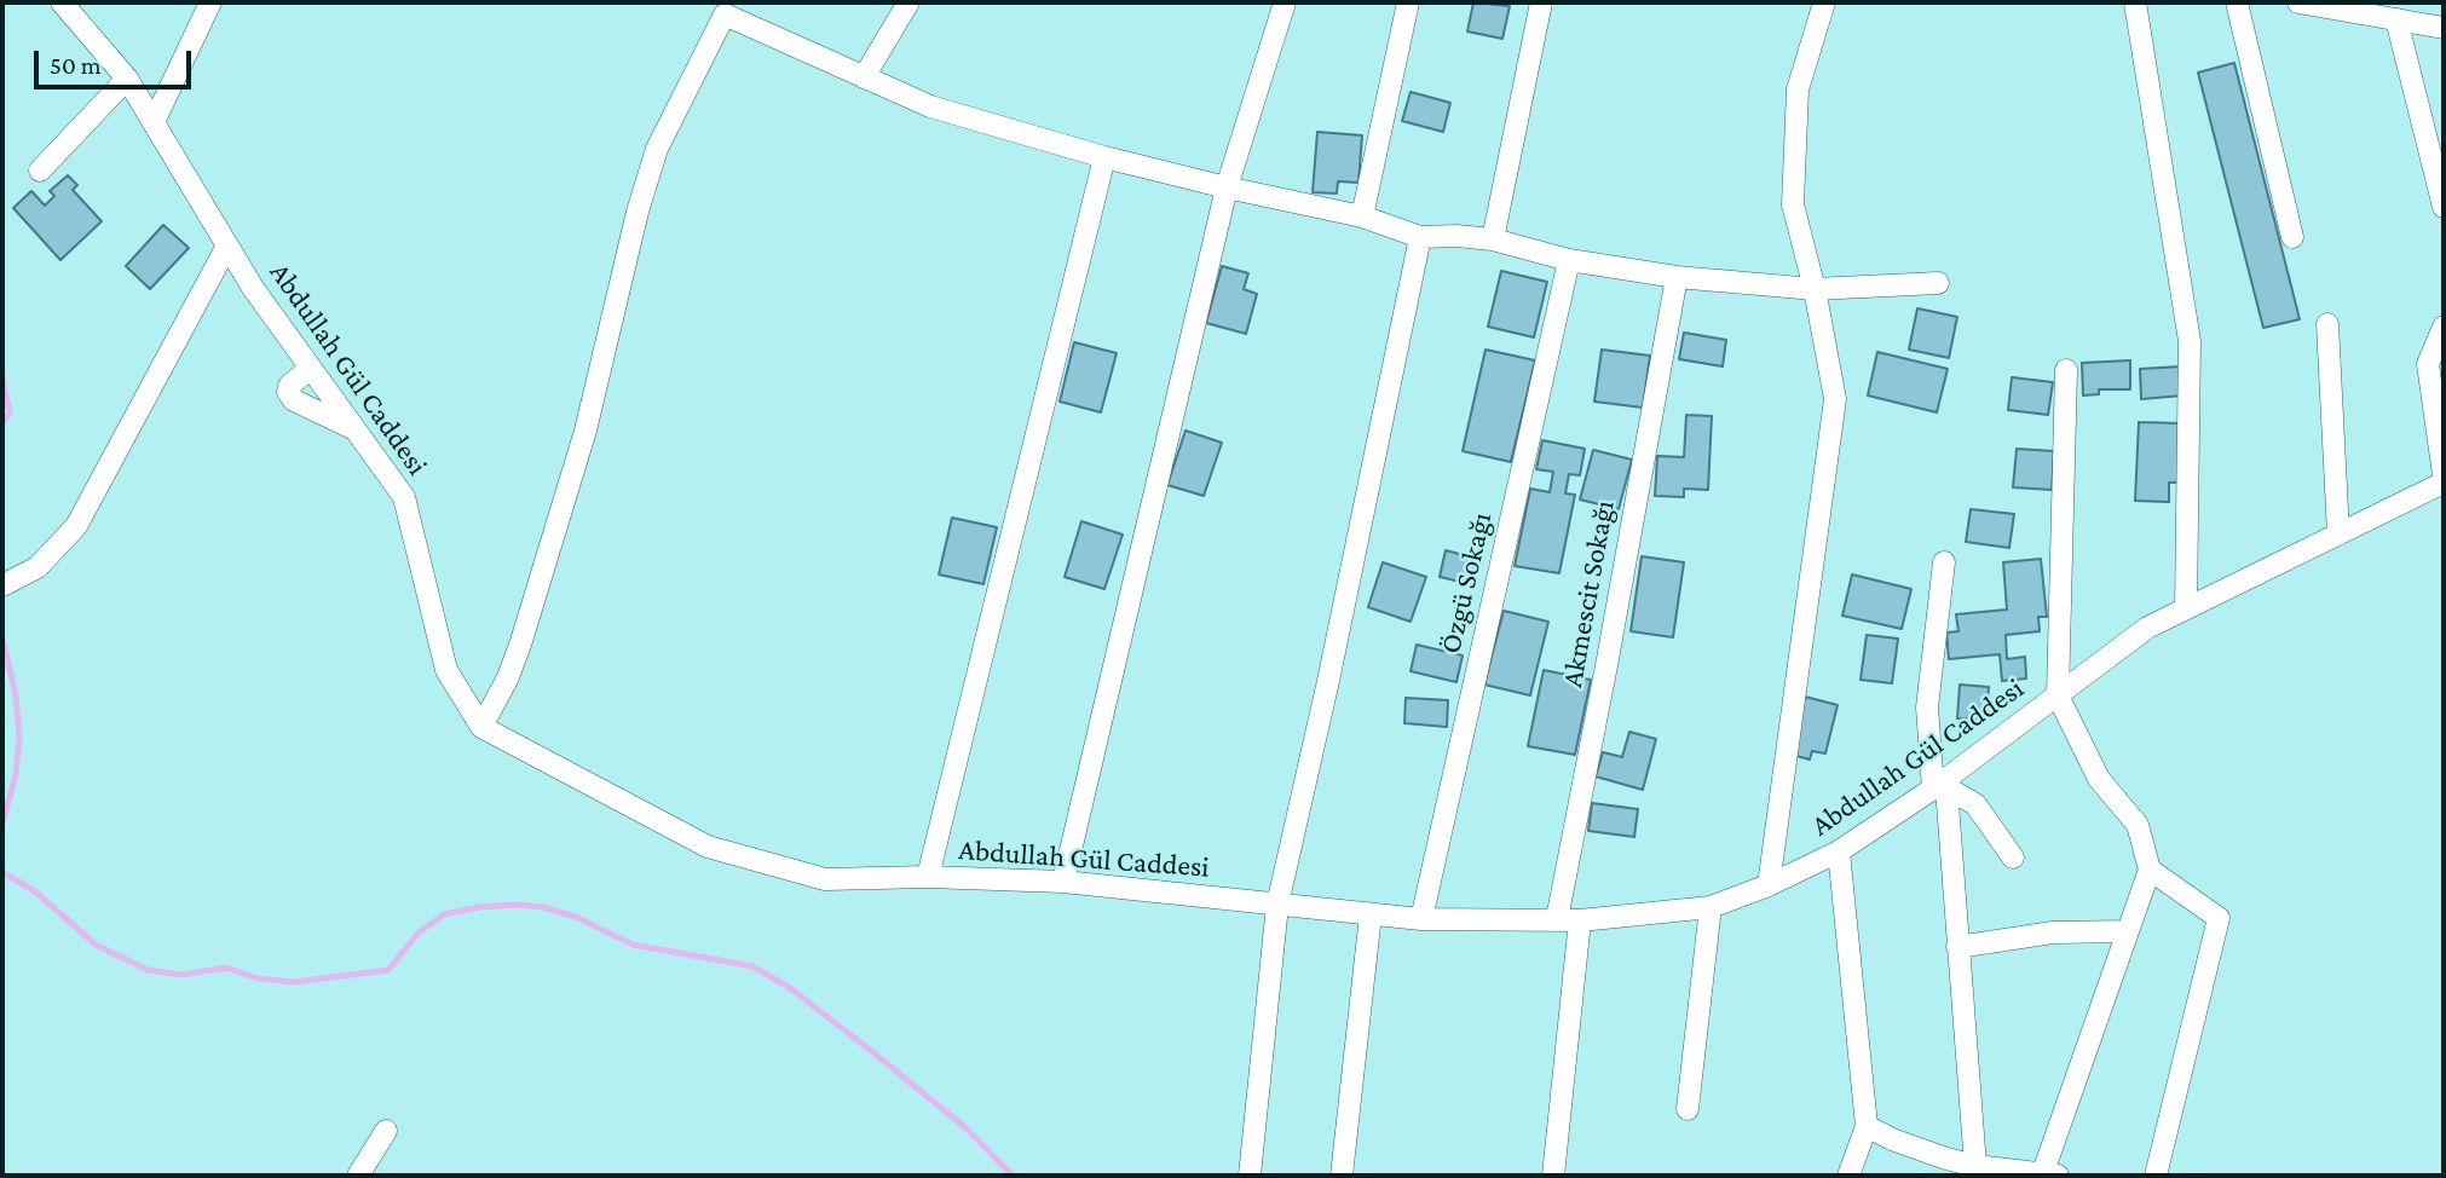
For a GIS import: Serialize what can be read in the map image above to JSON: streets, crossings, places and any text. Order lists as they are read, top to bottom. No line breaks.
{"streets":{"street":["Abdullah Gül Caddesi","Özgü Sokağı","Akmescit Sokağı"]},"crossings":[["Abdullah Gül Caddesi","Özgü Sokağı"],["Abdullah Gül Caddesi","Akmescit Sokağı"]],"scale_bar":"50 m"}
